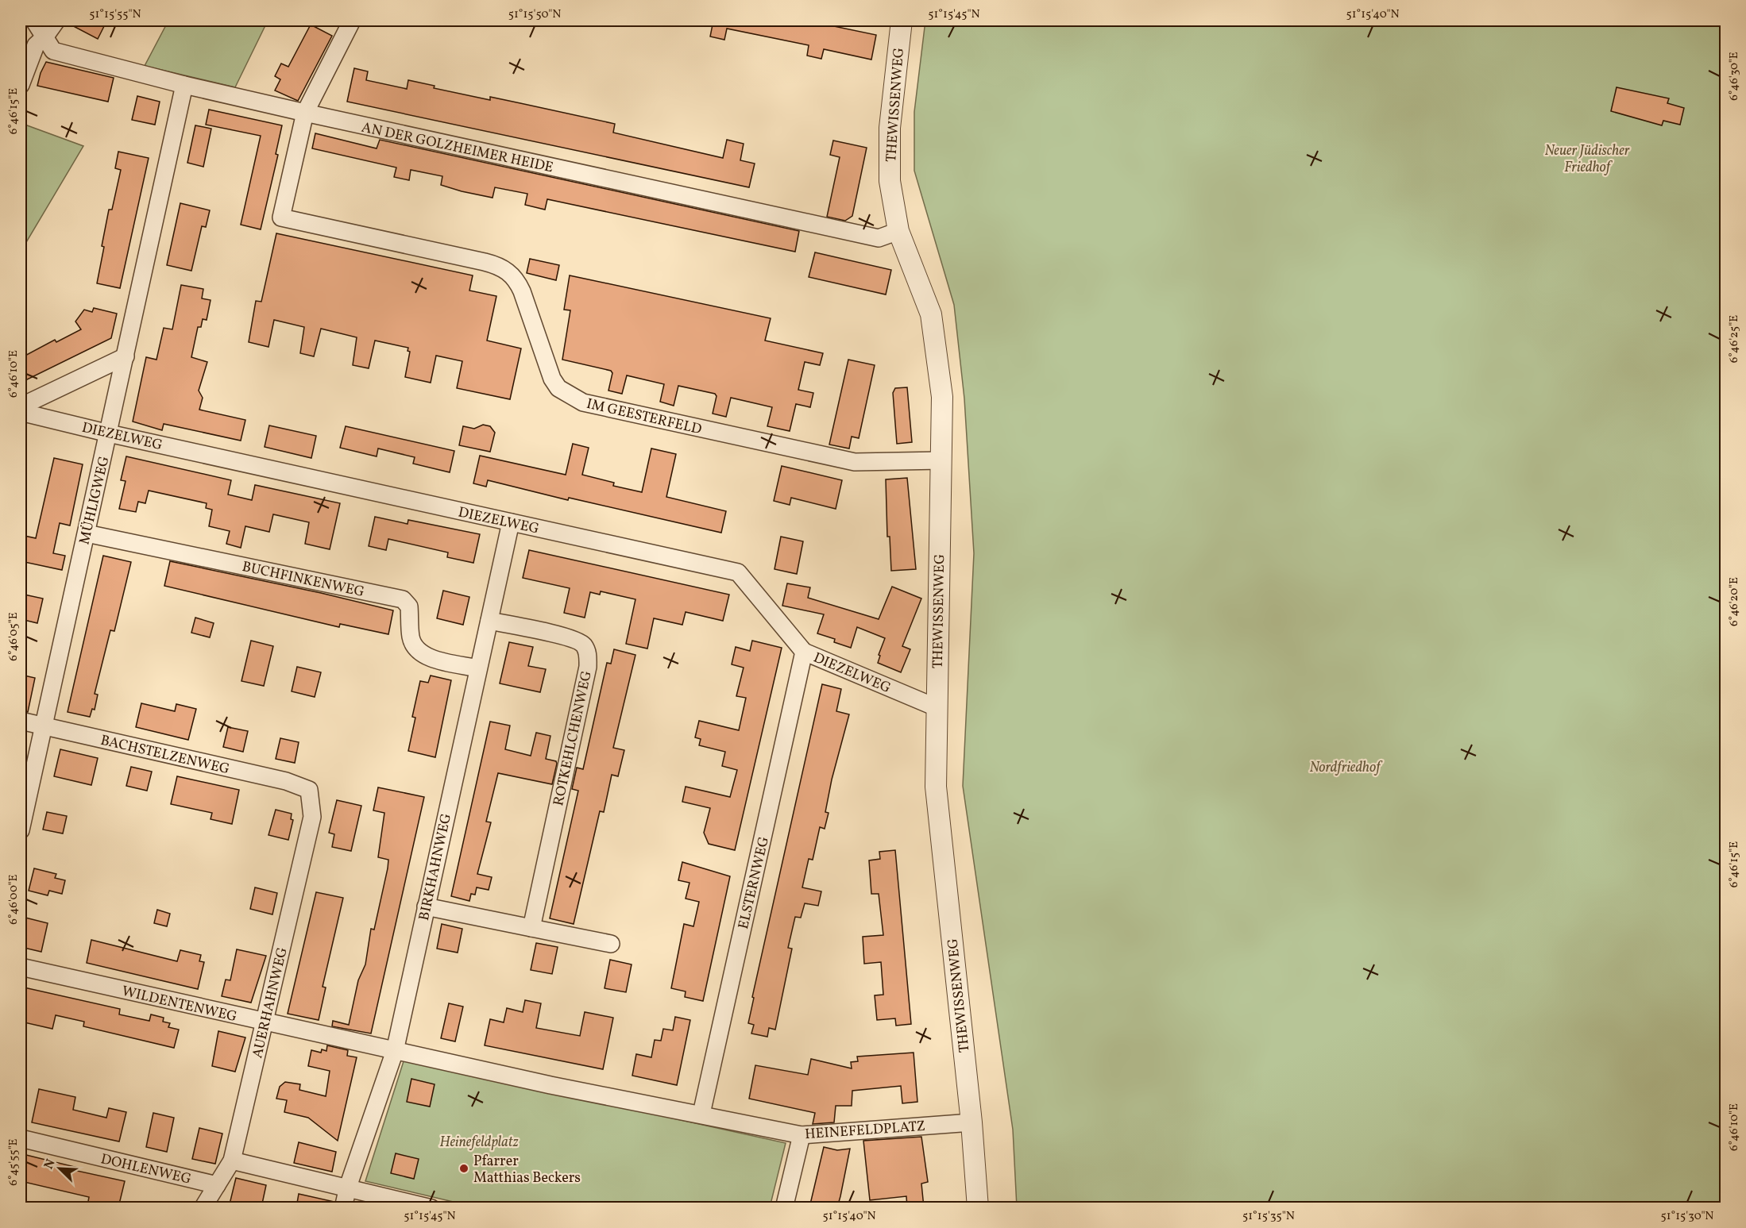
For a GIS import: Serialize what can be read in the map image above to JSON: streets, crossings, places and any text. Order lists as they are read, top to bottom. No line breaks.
{"streets":{"street":["THEWISSENWEG","AN DER GOLZHEIMER HEIDE","IM GEESTERFELD","DIEZELWEG","MÜHLIGWEG","BUCHFINKENWEG","ROTKEHLCHENWEG","BACHSTELZENWEG","BIRKHAHNWEG","ELSTERNWEG","AUERHAHNWEG","WILDENTENWEG","HEINEFELDPLATZ","DOHLENWEG"]},"crossings":[["THEWISSENWEG","AN DER GOLZHEIMER HEIDE"],["THEWISSENWEG","IM GEESTERFELD"],["THEWISSENWEG","DIEZELWEG"],["THEWISSENWEG","HEINEFELDPLATZ"],["AN DER GOLZHEIMER HEIDE","IM GEESTERFELD"],["AN DER GOLZHEIMER HEIDE","MÜHLIGWEG"],["DIEZELWEG","MÜHLIGWEG"],["DIEZELWEG","BIRKHAHNWEG"],["DIEZELWEG","ELSTERNWEG"],["MÜHLIGWEG","BUCHFINKENWEG"],["MÜHLIGWEG","BACHSTELZENWEG"],["BUCHFINKENWEG","BIRKHAHNWEG"],["ROTKEHLCHENWEG","BIRKHAHNWEG"],["BACHSTELZENWEG","AUERHAHNWEG"],["BIRKHAHNWEG","WILDENTENWEG"],["BIRKHAHNWEG","HEINEFELDPLATZ"],["ELSTERNWEG","HEINEFELDPLATZ"],["AUERHAHNWEG","WILDENTENWEG"],["AUERHAHNWEG","DOHLENWEG"],["WILDENTENWEG","HEINEFELDPLATZ"]],"parks":["Neuer Jüdischer Friedhof","Nordfriedhof","Heinefeldplatz"],"places":["Pfarrer Matthias Beckers"],"north":"top left","coordinates":["51°15'55\"N","51°15'50\"N","51°15'45\"N","51°15'40\"N","6°46'30\"E","6°46'15\"E","6°46'25\"E","6°46'10\"E","6°46'20\"E","6°46'05\"E","6°46'00\"E","6°45'55\"E","51°15'35\"N","51°15'30\"N"]}
